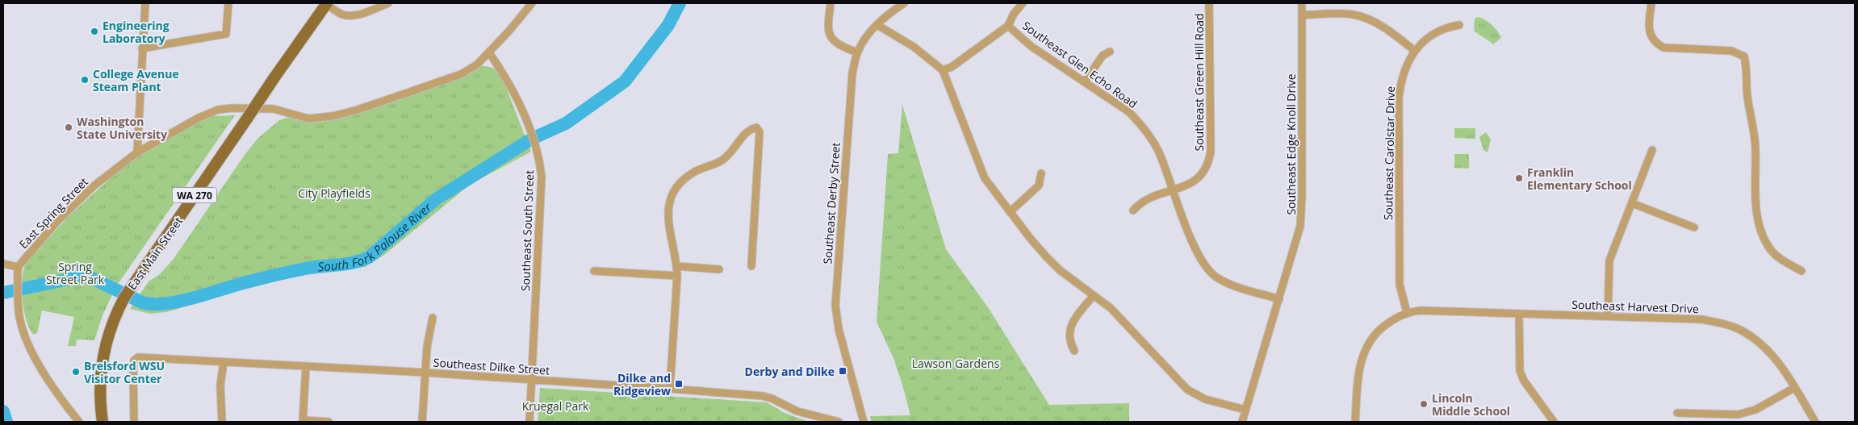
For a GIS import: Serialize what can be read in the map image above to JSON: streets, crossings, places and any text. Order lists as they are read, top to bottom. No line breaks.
{"streets":{"main road":["WA 270","East Main Street"],"street":["Southeast Glen Echo Road","Southeast Green Hill Road","Southeast Edge Knoll Drive","Southeast Carolstar Drive","Southeast Derby Street","East Spring Street","Southeast South Street","Southeast Harvest Drive","Southeast Dilke Street"]},"crossings":[["Southeast Glen Echo Road","Southeast Green Hill Road"],["Southeast Glen Echo Road","Southeast Edge Knoll Drive"],["Southeast Carolstar Drive","Southeast Harvest Drive"],["East Spring Street","Southeast South Street"],["Southeast South Street","Southeast Dilke Street"]],"water":["South Fork Palouse River"],"parks":["City Playfields","Spring Street Park","Lawson Gardens","Kruegal Park"],"places":{"other":["Engineering Laboratory","College Avenue Steam Plant","Washington State University","Franklin Elementary School","Brelsford WSU Visitor Center","Lincoln Middle School"],"transit":["Derby and Dilke","Dilke and Ridgeview"]}}
